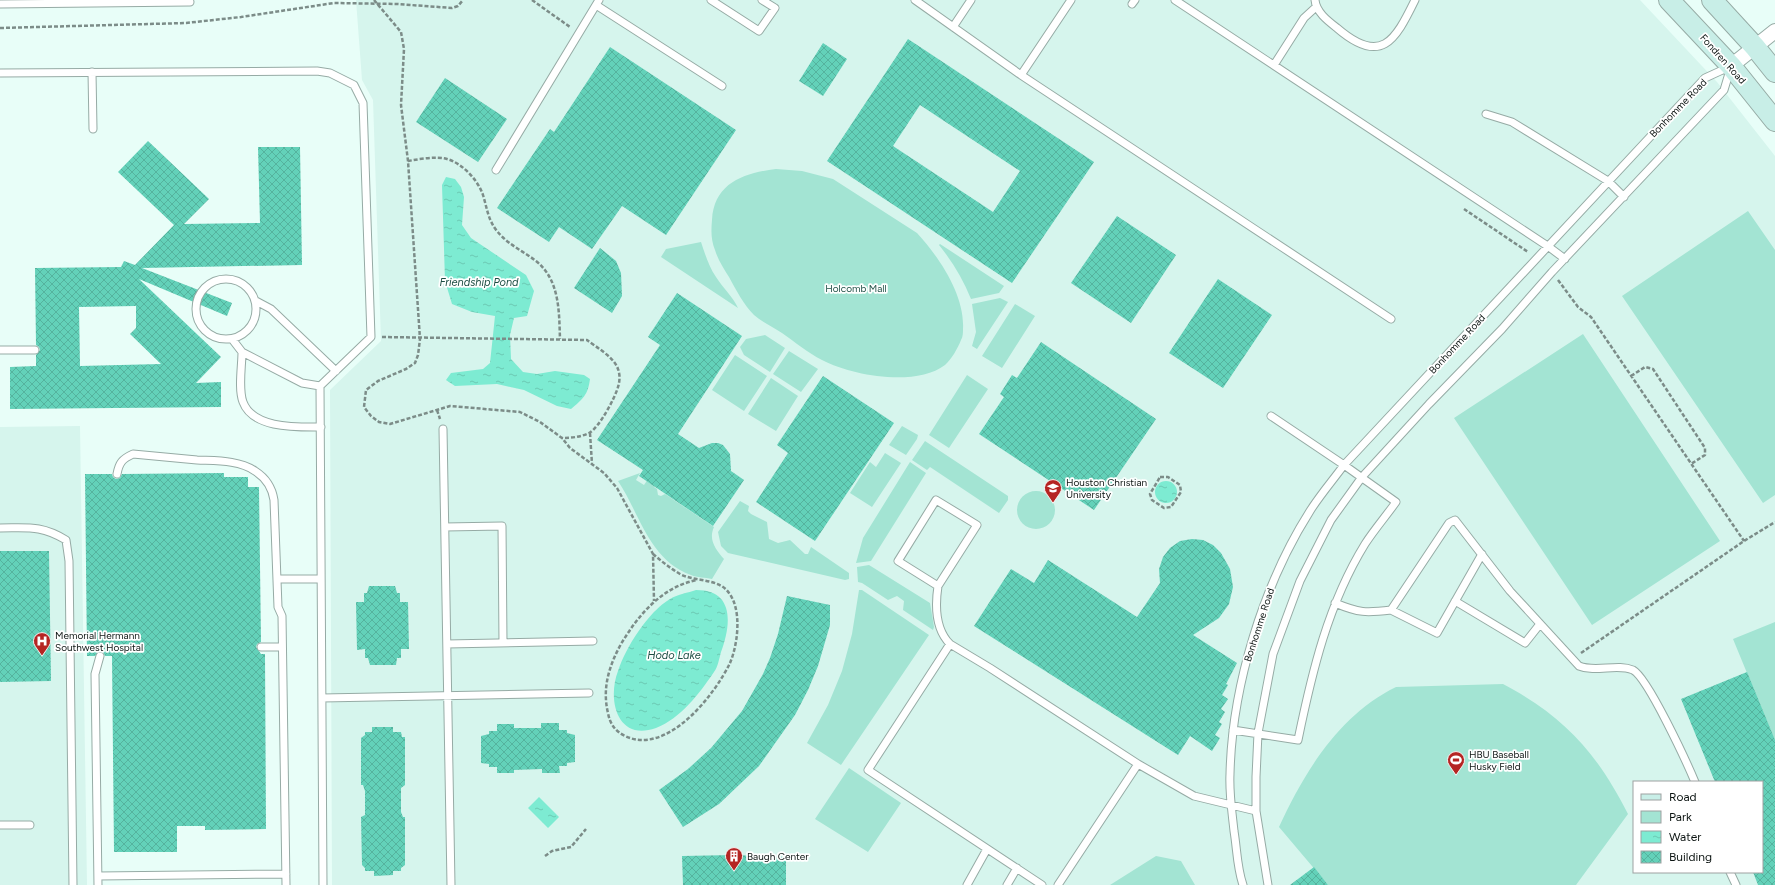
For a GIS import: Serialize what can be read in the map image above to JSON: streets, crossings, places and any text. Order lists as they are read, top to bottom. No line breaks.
{"streets":{"main road":["Fondren Road"],"lane":["Bonhomme Road"]},"crossings":[["Fondren Road","Bonhomme Road"]],"water":["Friendship Pond","Hodo Lake"],"parks":["Holcomb Mall"],"places":{"school or university":["Houston Christian University"],"hospital":["Memorial Hermann Southwest Hospital"],"sports":["HBU Baseball Husky Field"],"building":["Baugh Center"]},"legend":["Road","Park","Water","Building"]}
